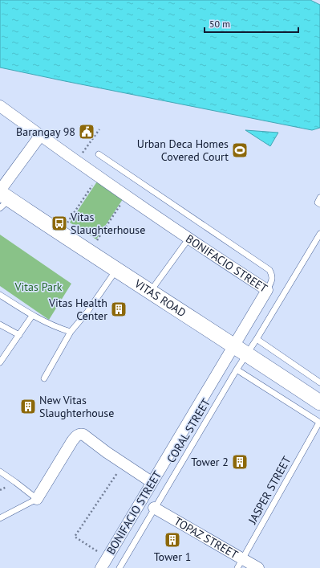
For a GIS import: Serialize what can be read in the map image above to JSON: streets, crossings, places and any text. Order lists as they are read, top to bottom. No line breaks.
{"streets":{"street":["BONIFACIO STREET","VITAS ROAD","TOPAZ STREET"],"lane":["CORAL STREET","JASPER STREET"]},"crossings":[["BONIFACIO STREET","VITAS ROAD"],["VITAS ROAD","CORAL STREET"],["CORAL STREET","TOPAZ STREET"],["JASPER STREET","TOPAZ STREET"]],"parks":["Vitas Park"],"places":{"public building":["Barangay 98"],"sports":["Urban Deca Homes Covered Court"],"bus stop":["Vitas Slaughterhouse"],"building":["Vitas Health Center","New Vitas Slaughterhouse","Tower 2","Tower 1"]},"scale_bar":"50 m"}
